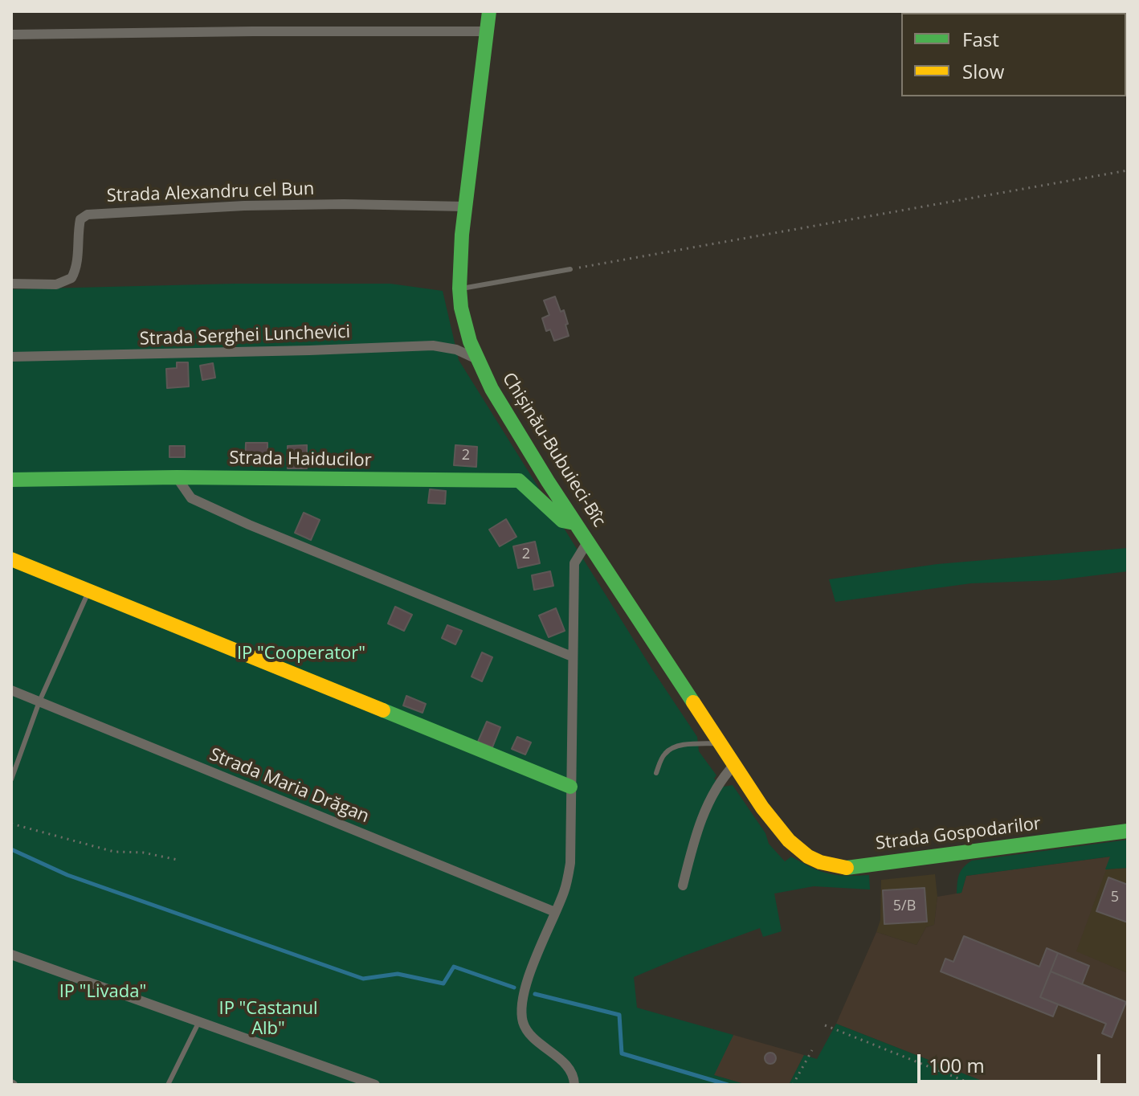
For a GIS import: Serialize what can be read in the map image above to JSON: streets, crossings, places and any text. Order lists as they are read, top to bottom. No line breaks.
{"streets":{"street":["Strada Alexandru cel Bun","Strada Serghei Lunchevici","Chișinău-Bubuieci-Bîc","Strada Haiducilor","Strada Maria Drăgan","Strada Gospodarilor"]},"crossings":[["Strada Alexandru cel Bun","Chișinău-Bubuieci-Bîc"],["Strada Serghei Lunchevici","Chișinău-Bubuieci-Bîc"],["Chișinău-Bubuieci-Bîc","Strada Haiducilor"],["Chișinău-Bubuieci-Bîc","Strada Gospodarilor"]],"parks":["IP \"Cooperator\"","IP \"Livada\"","IP \"Castanul Alb\""],"house_numbers":["2","2","5","5/B"],"legend":["Fast","Slow"],"scale_bar":"100 m"}
